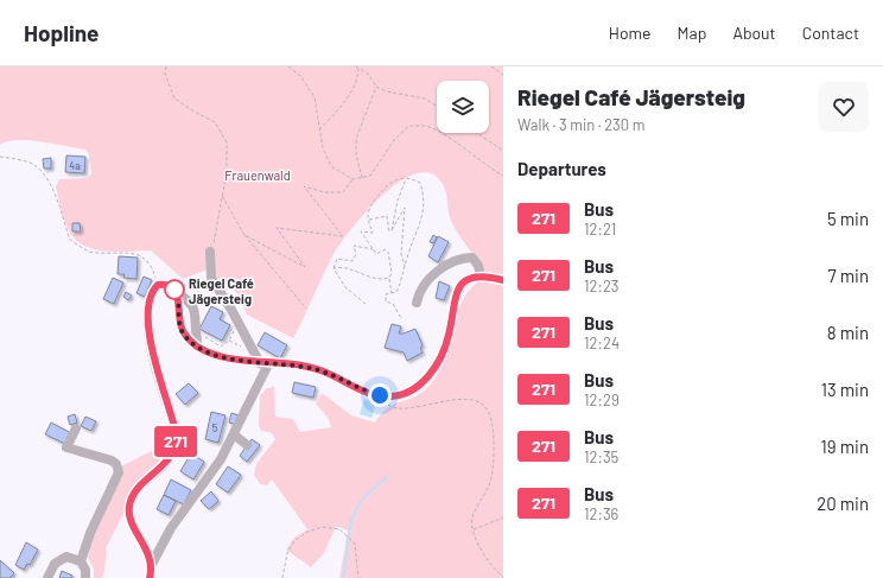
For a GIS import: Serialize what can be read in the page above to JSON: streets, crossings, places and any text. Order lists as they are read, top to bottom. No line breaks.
{"parks":["Frauenwald"],"places":["Riegel Café Jägersteig"],"lines":["bus line 271"],"house_numbers":["4a","5"],"page":{"header":"Hopline","nav":["Home","Map","About","Contact"],"on_map":"271","heading":[["Riegel Café Jägersteig","Walk · 3 min · 230 m"],"Departures"],"list":[{"mark":"271","name":"Bus","note":"12:21","value":"5 min"},{"mark":"271","name":"Bus","note":"12:23","value":"7 min"},{"mark":"271","name":"Bus","note":"12:24","value":"8 min"},{"mark":"271","name":"Bus","note":"12:29","value":"13 min"},{"mark":"271","name":"Bus","note":"12:35","value":"19 min"},{"mark":"271","name":"Bus","note":"12:36","value":"20 min"}]}}
